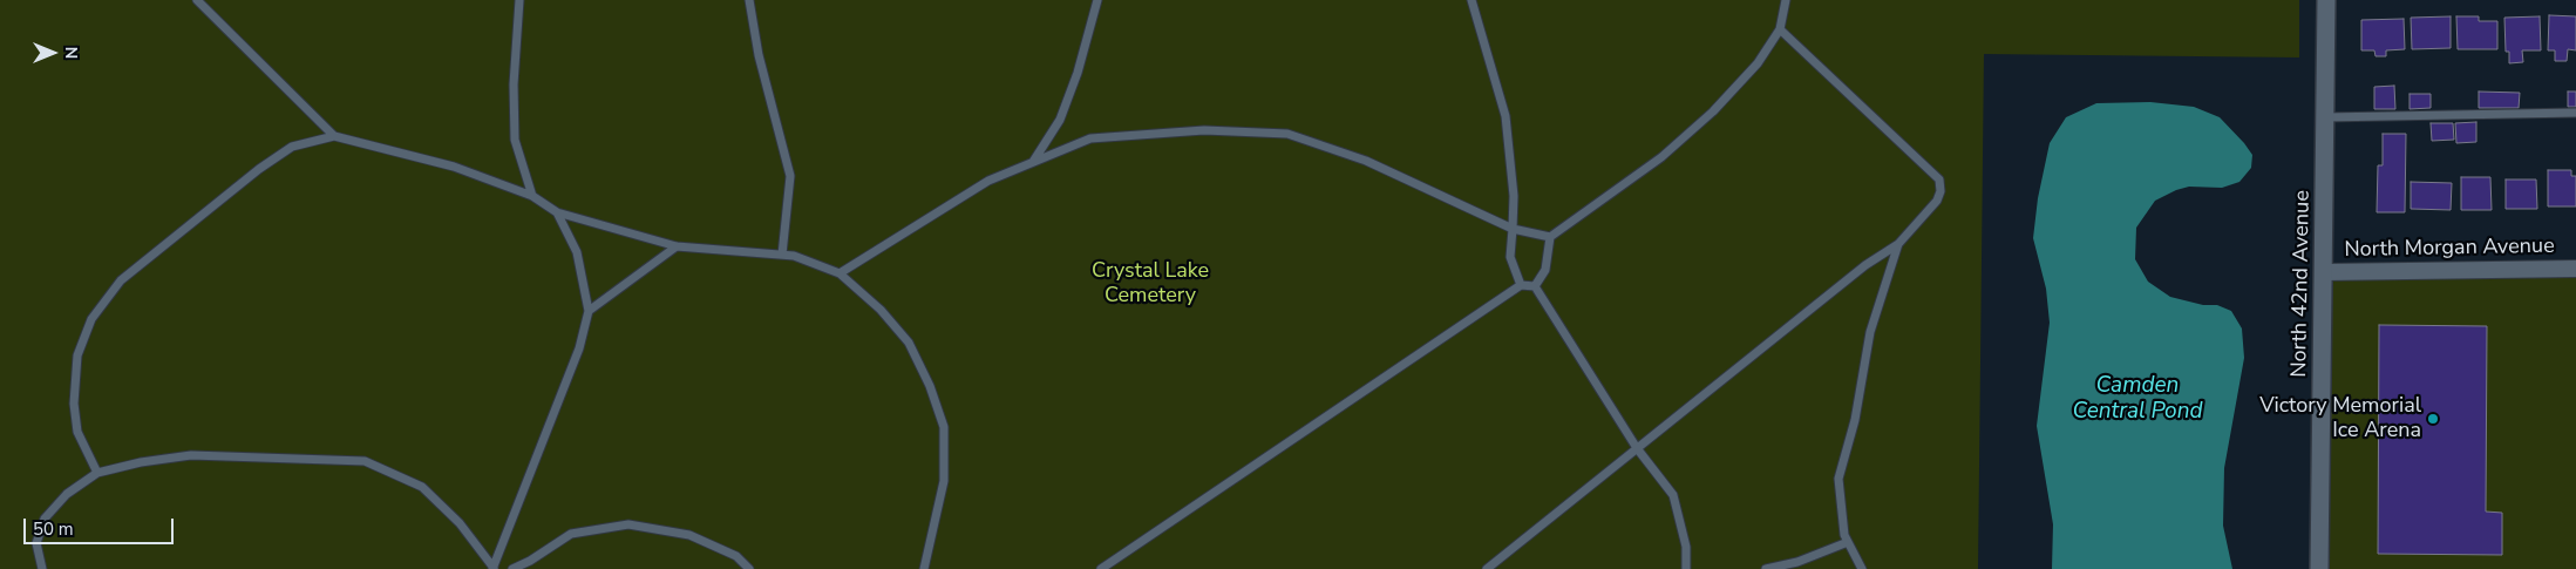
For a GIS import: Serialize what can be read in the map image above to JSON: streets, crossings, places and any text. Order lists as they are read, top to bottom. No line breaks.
{"streets":{"street":["North Morgan Avenue","North 42nd Avenue"]},"crossings":[["North Morgan Avenue","North 42nd Avenue"]],"water":["Camden Central Pond"],"parks":["Crystal Lake Cemetery"],"places":["Victory Memorial Ice Arena"],"scale_bar":"50 m","north":"right"}
